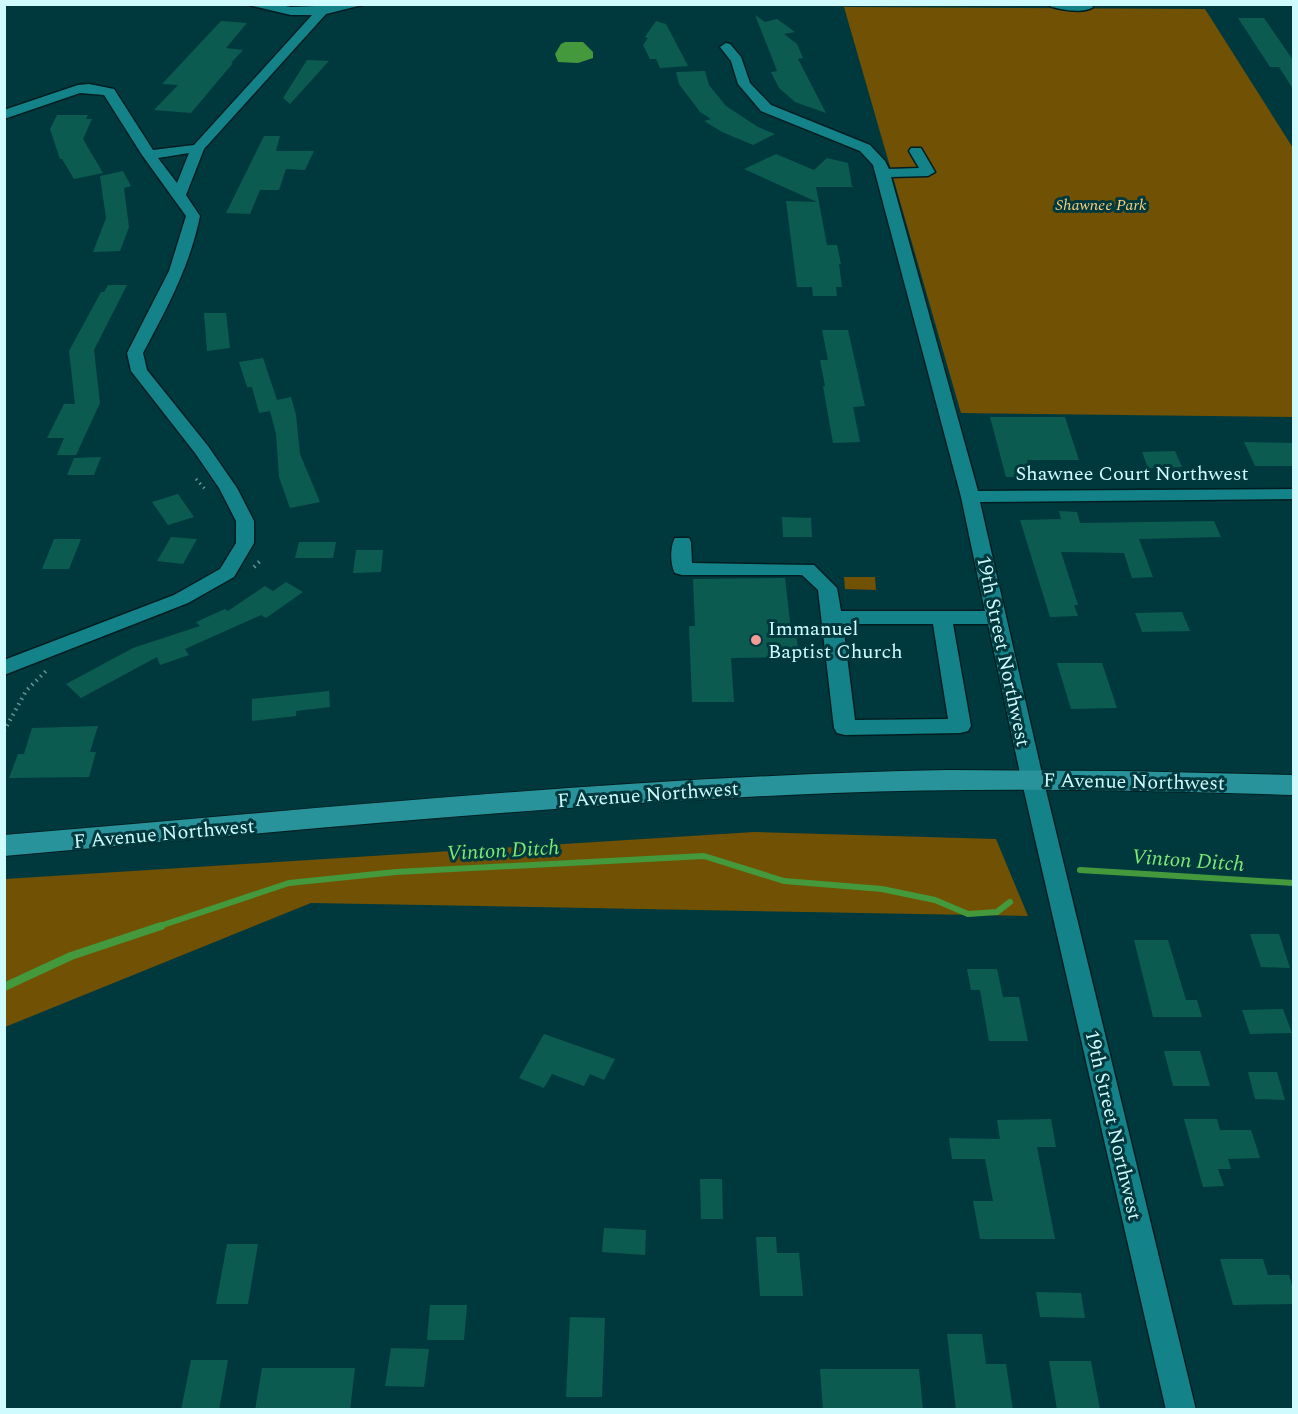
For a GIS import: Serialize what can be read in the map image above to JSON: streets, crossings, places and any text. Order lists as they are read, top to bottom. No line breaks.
{"streets":{"main road":["F Avenue Northwest"],"street":["Shawnee Court Northwest","19th Street Northwest"]},"crossings":[["Shawnee Court Northwest","19th Street Northwest"],["19th Street Northwest","F Avenue Northwest"]],"water":["Vinton Ditch"],"parks":["Shawnee Park"],"places":["Immanuel Baptist Church"]}
